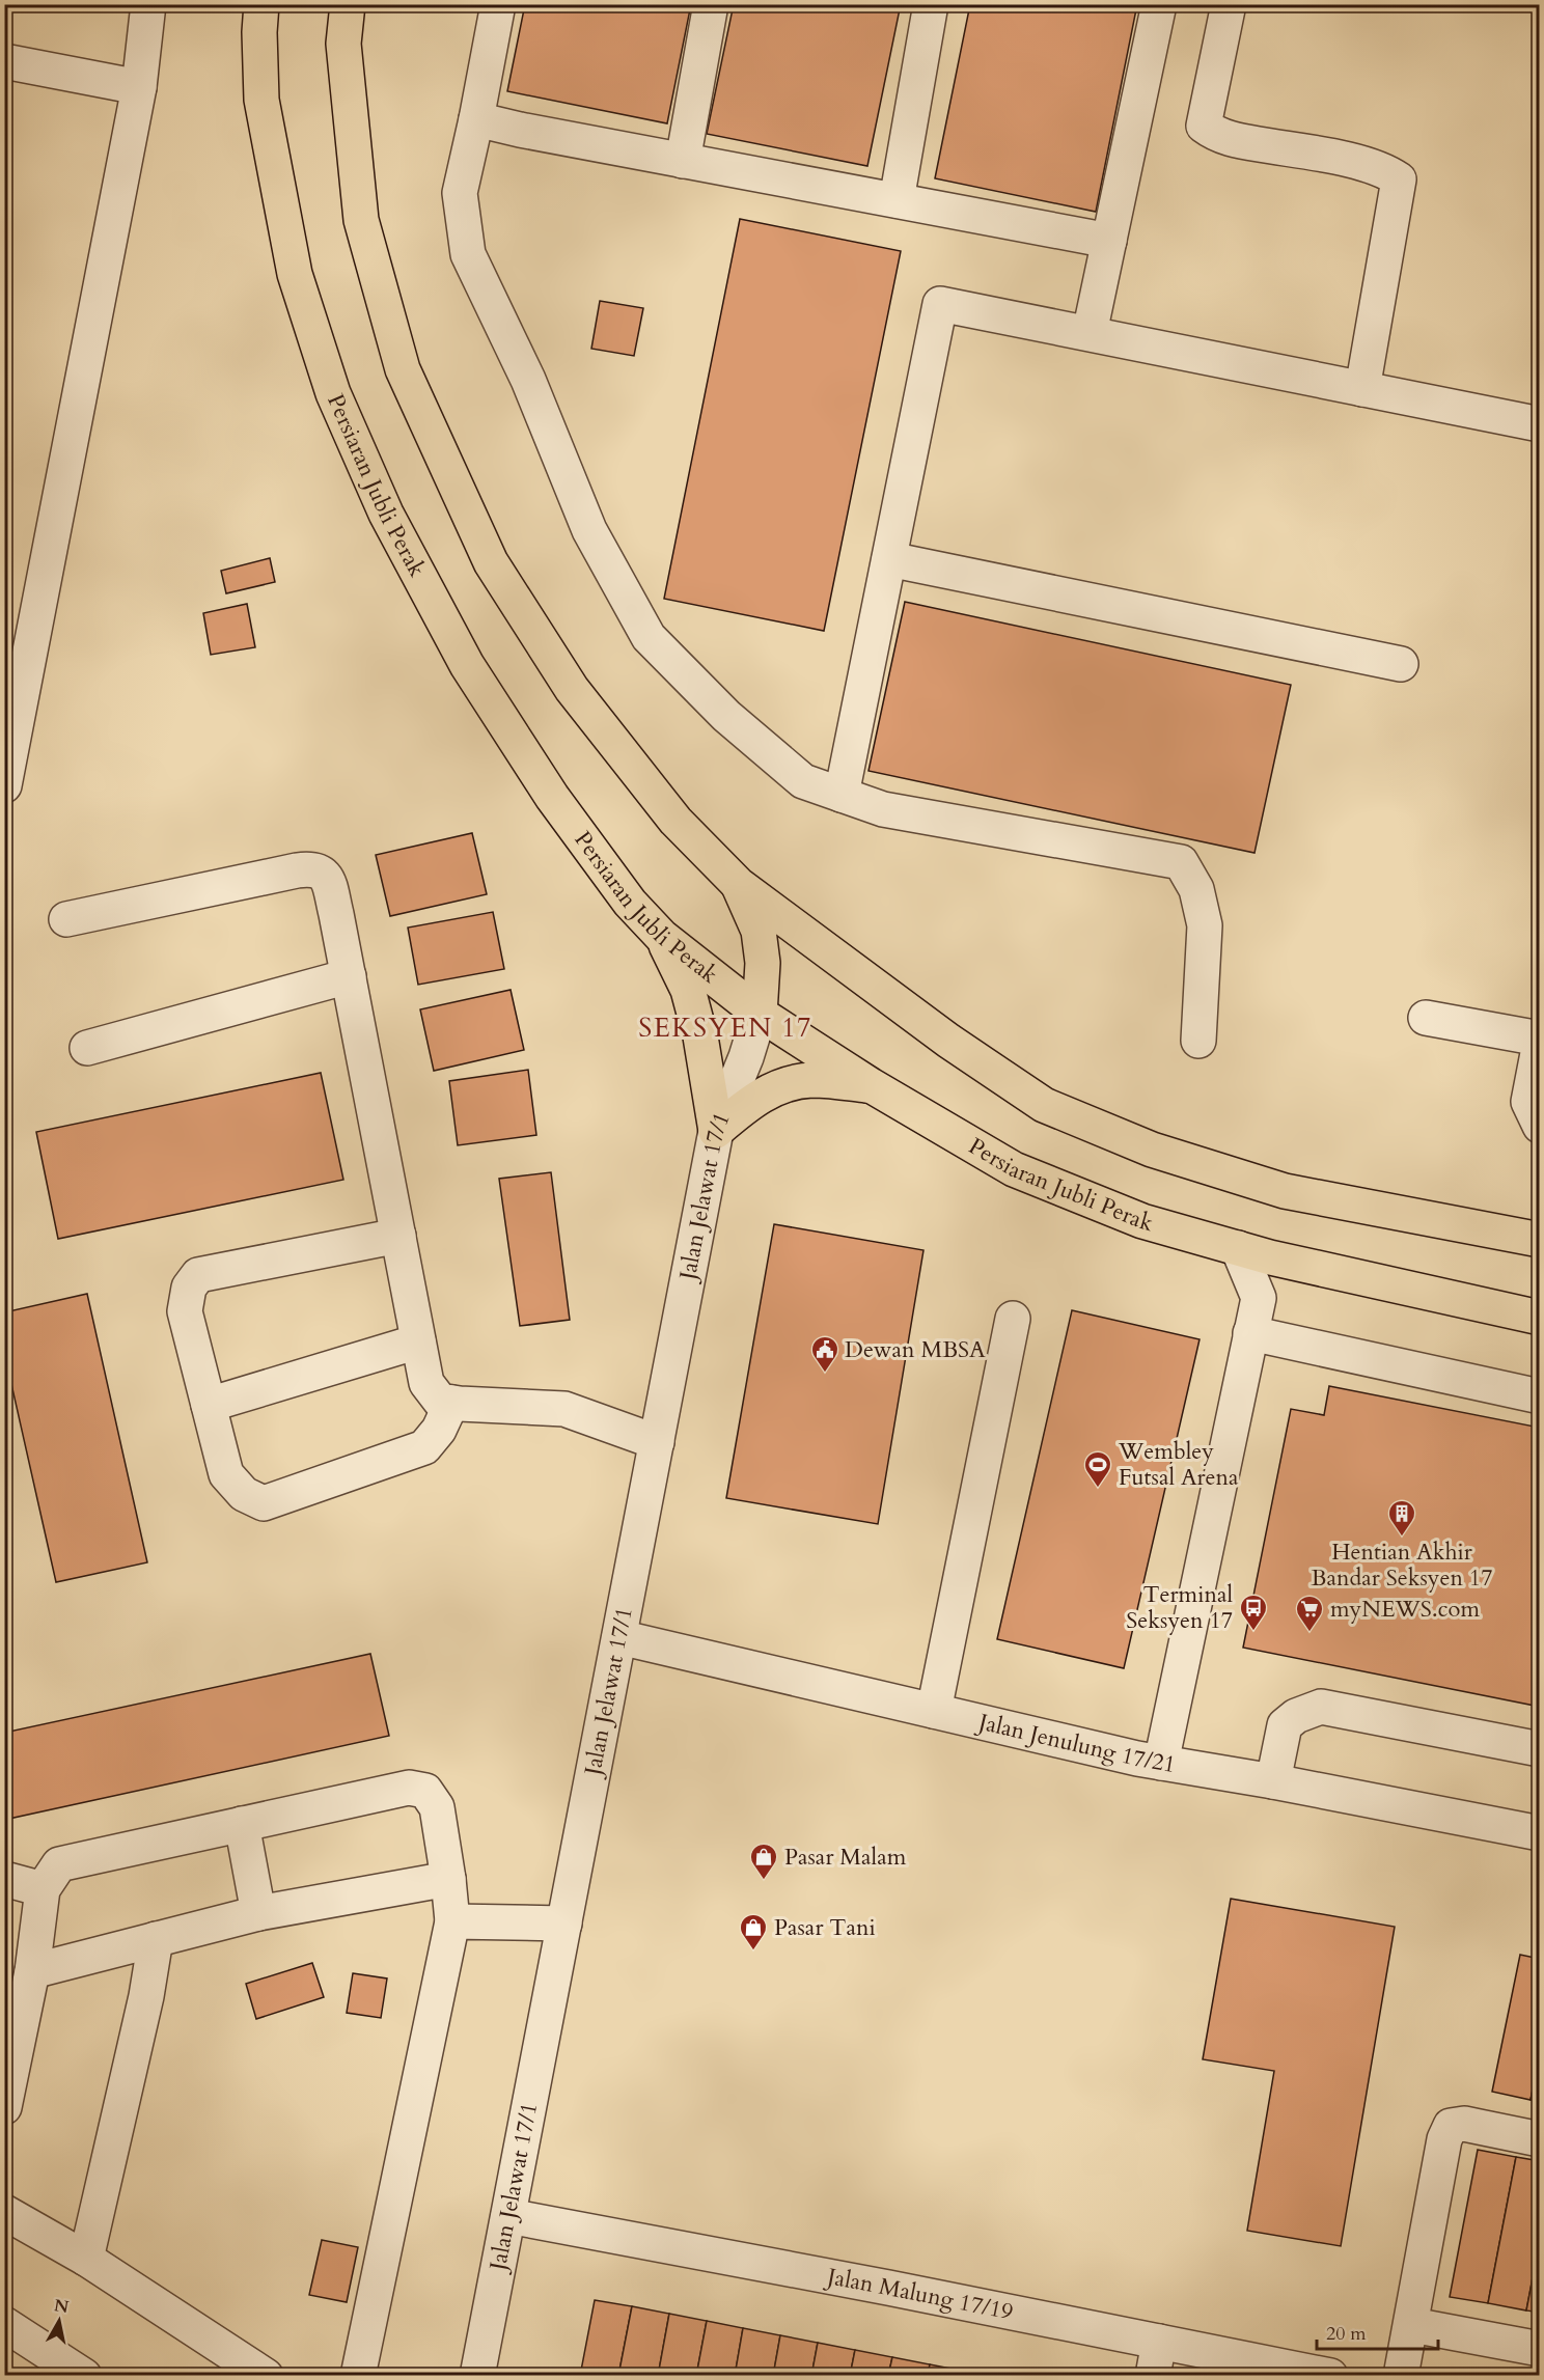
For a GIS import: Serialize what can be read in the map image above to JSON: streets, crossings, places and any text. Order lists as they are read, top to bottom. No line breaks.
{"streets":{"main road":["Persiaran Jubli Perak"],"street":["Jalan Jelawat 17/1","Jalan Jenulung 17/21","Jalan Malung 17/19"]},"crossings":[["Persiaran Jubli Perak","Jalan Jelawat 17/1"],["Jalan Jelawat 17/1","Jalan Jenulung 17/21"],["Jalan Jelawat 17/1","Jalan Malung 17/19"]],"districts":["SEKSYEN 17"],"places":{"public building":["Dewan MBSA"],"sports":["Wembley Futsal Arena"],"building":["Hentian Akhir Bandar Seksyen 17"],"bus stop":["Terminal Seksyen 17"],"supermarket":["myNEWS.com"],"shop":["Pasar Malam","Pasar Tani"]},"scale_bar":"20 m","north":"top"}
